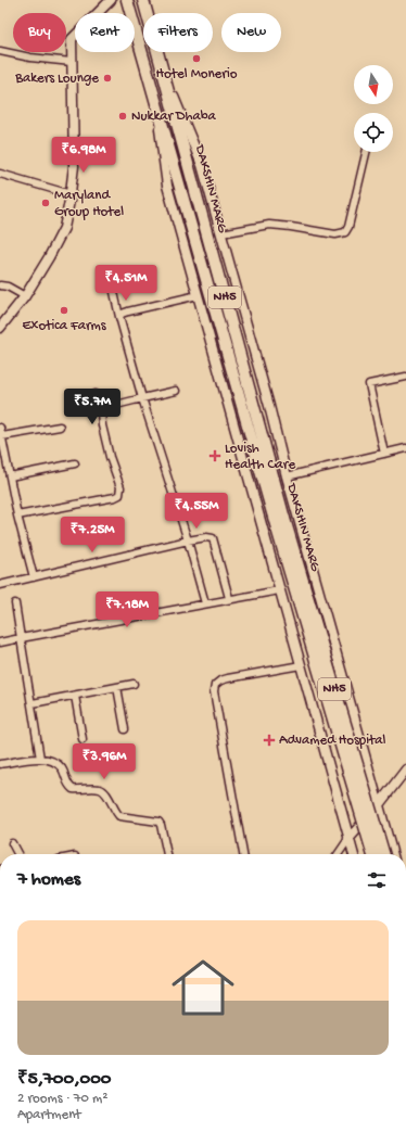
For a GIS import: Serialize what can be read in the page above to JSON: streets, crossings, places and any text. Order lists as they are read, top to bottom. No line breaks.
{"streets":{"highway":["DAKSHIN MARG","NH5"]},"crossings":[["DAKSHIN MARG","NH5"]],"places":{"other":["Hotel Monerio","Bakers Lounge","Nukkar Dhaba","Maryland Group Hotel","Exotica Farms"],"health":["Lovish Health Care","Advamed Hospital"]},"north":"bottom","page":{"chip":["Buy","Rent","Filters","New"],"price":["₹6.98M","₹4.51M","₹5.7M","₹4.55M","₹7.25M","₹7.18M","₹3.96M"],"heading":"7 homes","list":[{"name":"₹5,700,000","note":"2 rooms · 70 m² · Apartment"}]}}
